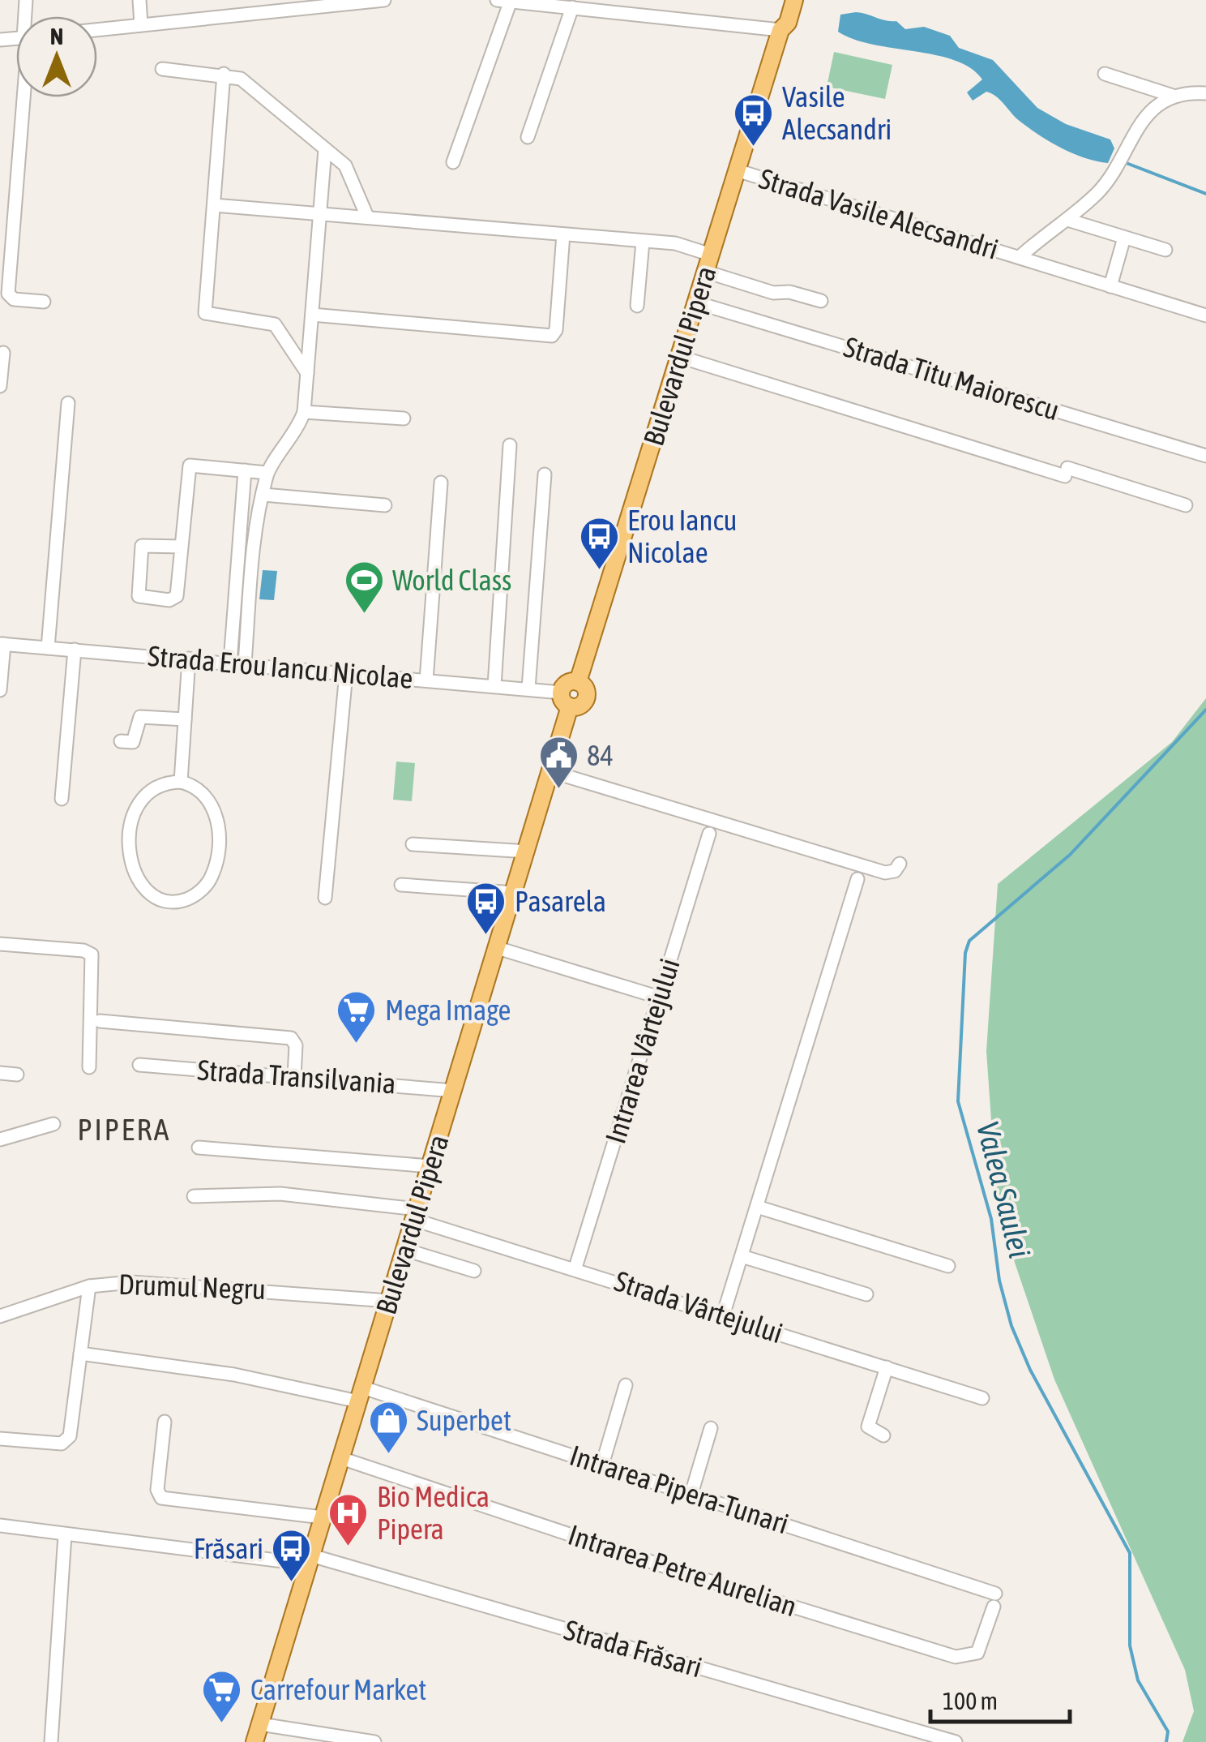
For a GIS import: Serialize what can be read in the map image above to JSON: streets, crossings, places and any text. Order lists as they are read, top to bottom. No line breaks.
{"streets":{"main road":["Bulevardul Pipera"],"street":["Strada Vasile Alecsandri","Strada Titu Maiorescu","Strada Erou Iancu Nicolae","Intrarea Vârtejului","Strada Transilvania","Drumul Negru","Strada Vârtejului","Intrarea Pipera-Tunari","Intrarea Petre Aurelian","Strada Frăsari"]},"crossings":[["Strada Vasile Alecsandri","Bulevardul Pipera"],["Bulevardul Pipera","Strada Titu Maiorescu"],["Bulevardul Pipera","Strada Erou Iancu Nicolae"],["Bulevardul Pipera","Strada Transilvania"],["Bulevardul Pipera","Drumul Negru"],["Bulevardul Pipera","Strada Vârtejului"],["Bulevardul Pipera","Intrarea Pipera-Tunari"],["Bulevardul Pipera","Intrarea Petre Aurelian"],["Bulevardul Pipera","Strada Frăsari"],["Intrarea Vârtejului","Strada Vârtejului"],["Intrarea Pipera-Tunari","Intrarea Petre Aurelian"]],"districts":["PIPERA"],"water":["Valea Saulei"],"places":{"bus stop":["Vasile Alecsandri","Erou Iancu Nicolae","Pasarela","Frăsari"],"sports":["World Class"],"public building":["84"],"supermarket":["Mega Image","Carrefour Market"],"shop":["Superbet"],"hospital":["Bio Medica Pipera"]},"scale_bar":"100 m","north":"top"}
